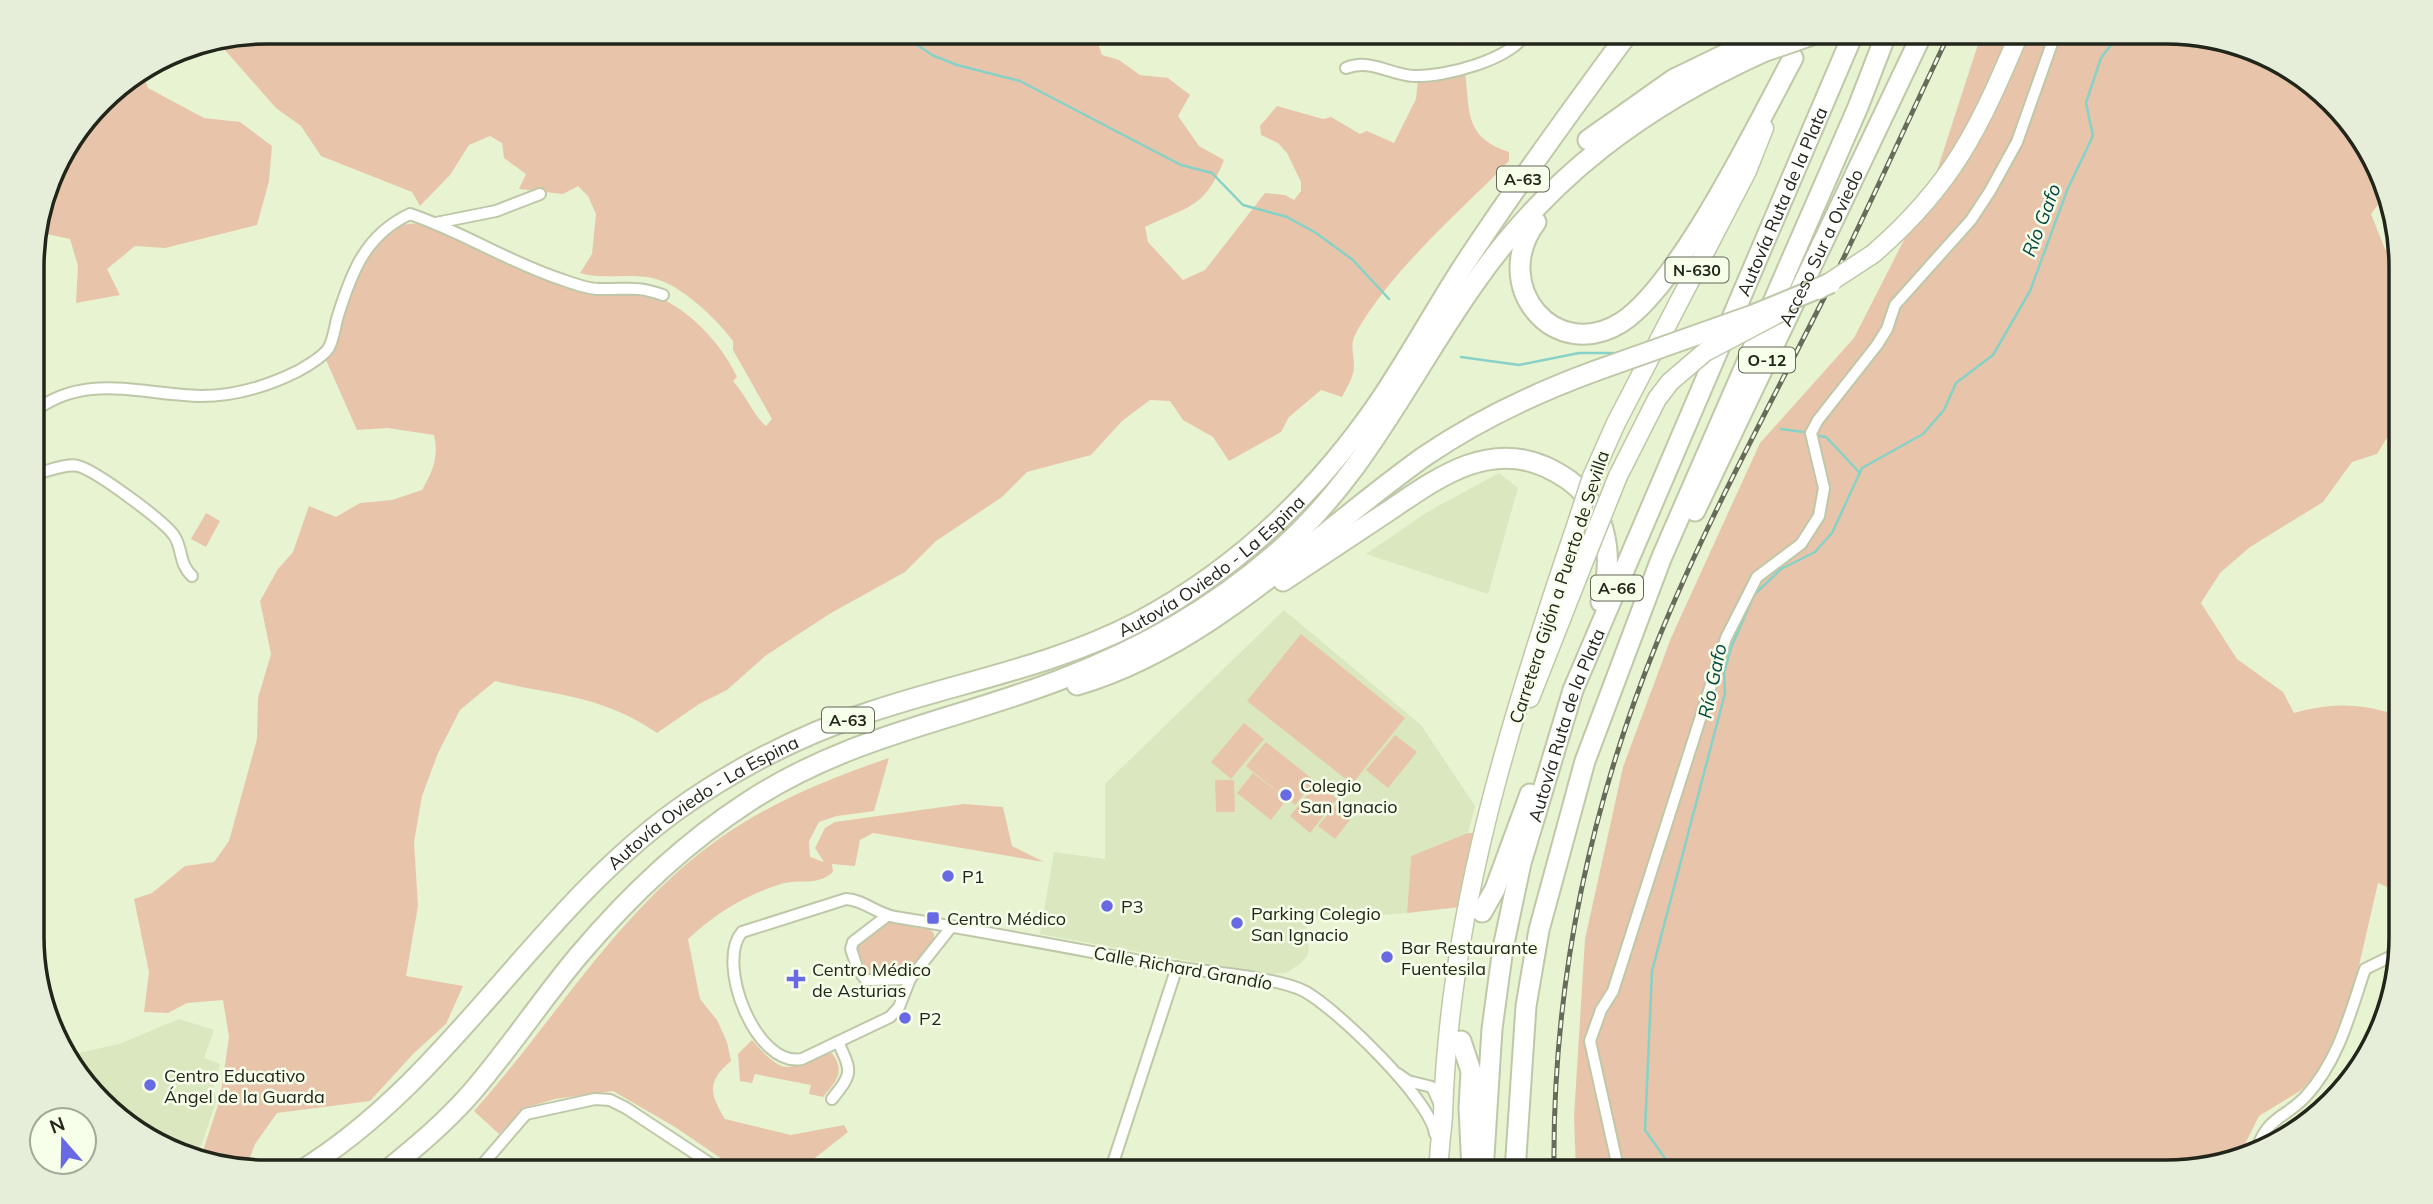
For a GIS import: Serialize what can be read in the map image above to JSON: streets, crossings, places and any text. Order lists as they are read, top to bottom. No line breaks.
{"streets":{"highway":["A-63","Autovía Ruta de la Plata","Acceso Sur a Oviedo","N-630","O-12","Autovía Oviedo - La Espina","Carretera Gijón a Puerto de Sevilla","A-66"],"street":["Calle Richard Grandío"]},"crossings":[["A-63","Autovía Oviedo - La Espina"],["Autovía Ruta de la Plata","Acceso Sur a Oviedo"]],"water":["Río Gafo"],"places":{"other":["Colegio San Ignacio","P1","P3","Parking Colegio San Ignacio","Bar Restaurante Fuentesila","P2","Centro Educativo Ángel de la Guarda"],"transit":["Centro Médico"],"health":["Centro Médico de Asturias"]},"north":"top"}
